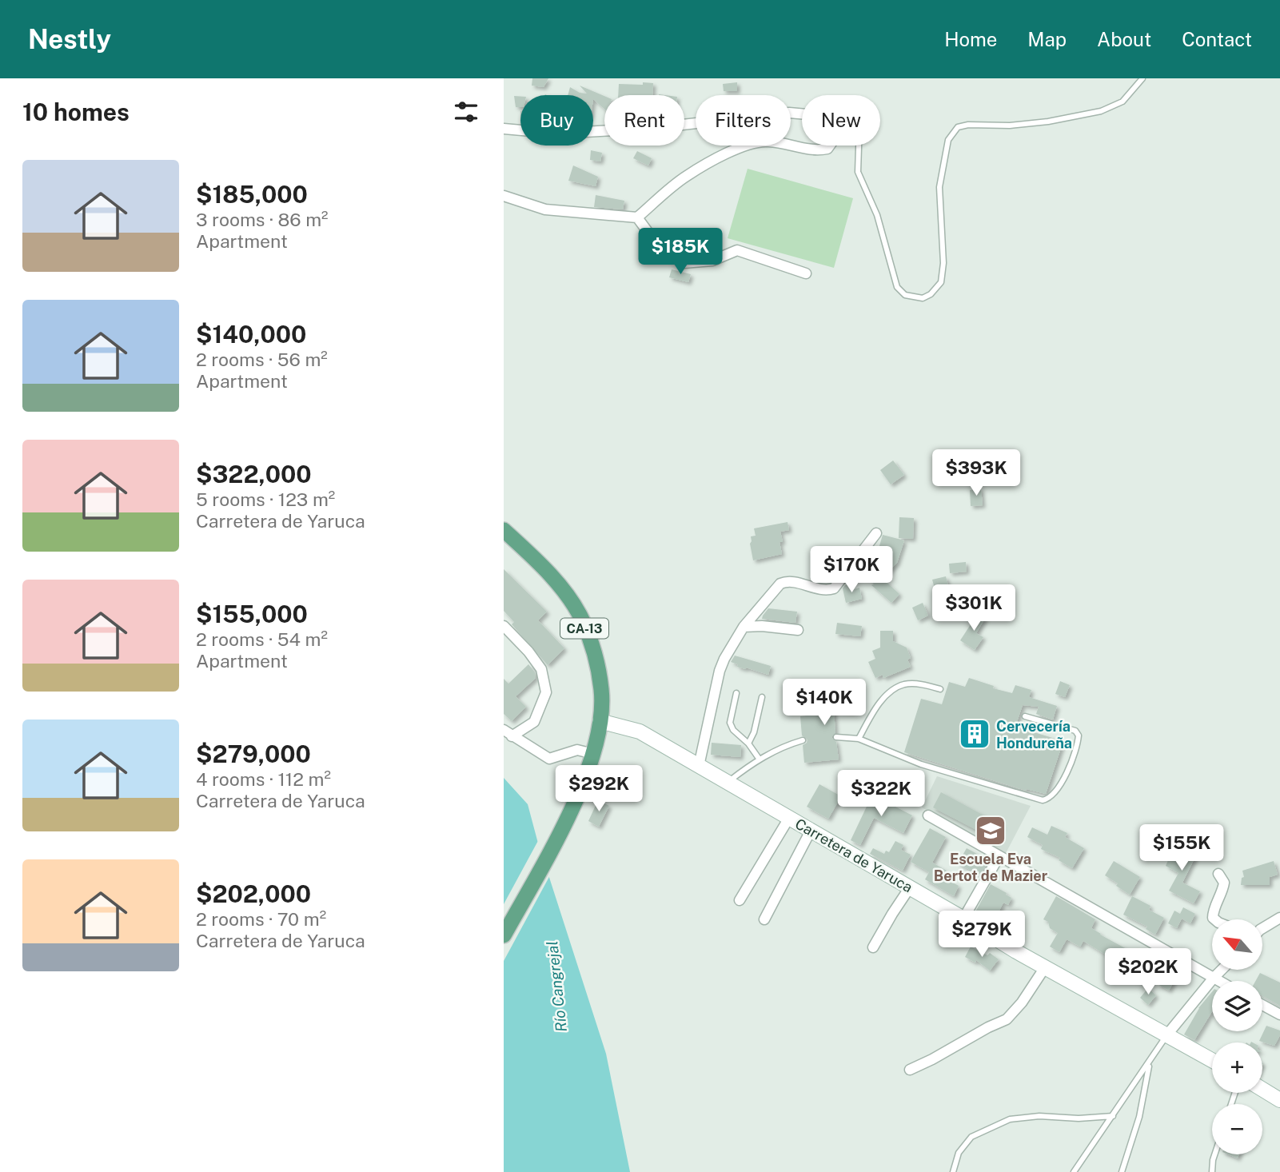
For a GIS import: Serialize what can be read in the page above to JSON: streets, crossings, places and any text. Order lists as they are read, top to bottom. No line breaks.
{"streets":{"main road":["CA-13"],"street":["Carretera de Yaruca"]},"crossings":[["CA-13","Carretera de Yaruca"]],"water":["Río Cangrejal"],"places":{"building":["Cervecería Hondureña"],"school or university":["Escuela Eva Bertot de Mazier"]},"north":"top left","page":{"header":"Nestly","nav":["Home","Map","About","Contact"],"heading":"10 homes","chip":["Buy","Rent","Filters","New"],"list":[{"name":"$185,000","note":"3 rooms · 86 m² · Apartment"},{"name":"$140,000","note":"2 rooms · 56 m² · Apartment"},{"name":"$322,000","note":"5 rooms · 123 m² · Carretera de Yaruca"},{"name":"$155,000","note":"2 rooms · 54 m² · Apartment"},{"name":"$279,000","note":"4 rooms · 112 m² · Carretera de Yaruca"},{"name":"$202,000","note":"2 rooms · 70 m² · Carretera de Yaruca"}],"price":["$185K","$393K","$170K","$301K","$140K","$292K","$322K","$155K","$279K","$202K"],"map_buttons":["+","−"]}}
